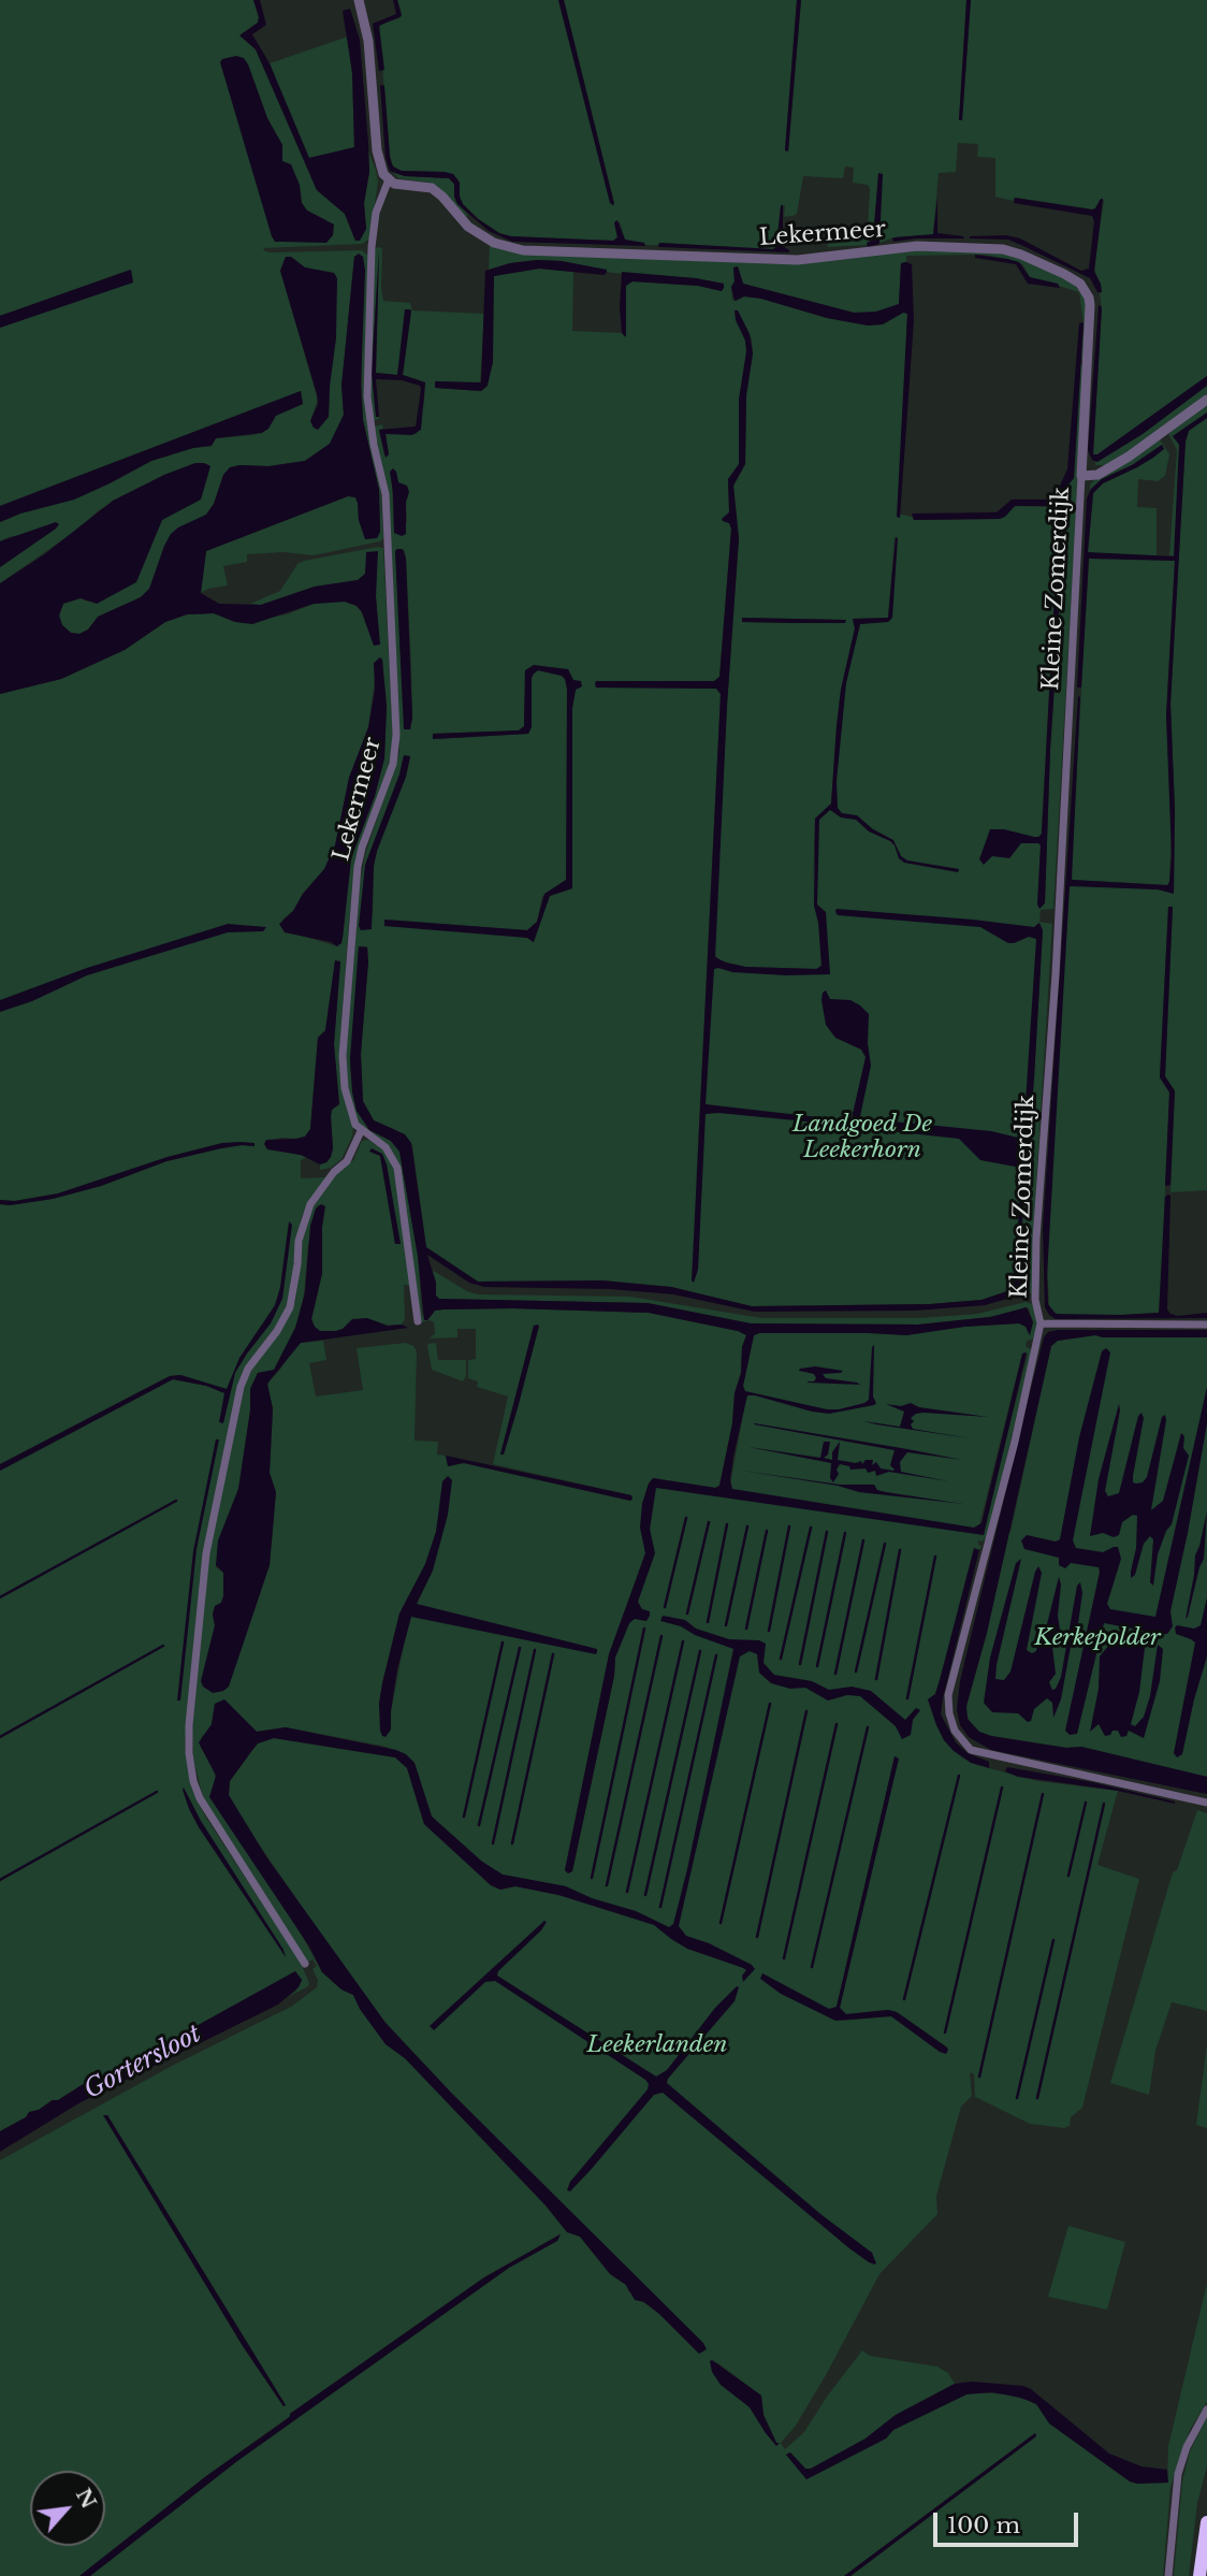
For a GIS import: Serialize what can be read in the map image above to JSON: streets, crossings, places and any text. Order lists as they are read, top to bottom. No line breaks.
{"streets":{"street":["Lekermeer","Kleine Zomerdijk"]},"crossings":[["Lekermeer","Kleine Zomerdijk"]],"water":["Gortersloot"],"parks":["Landgoed De Leekerhorn","Kerkepolder","Leekerlanden"],"scale_bar":"100 m","north":"top right"}
